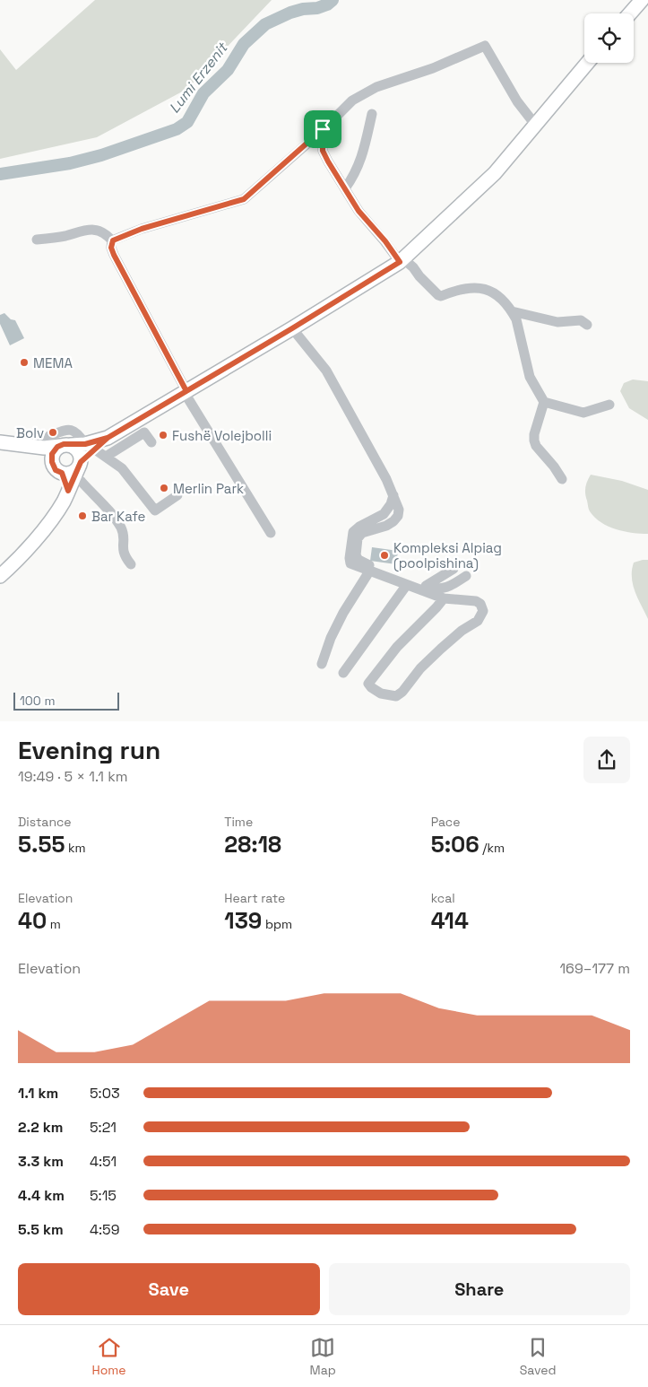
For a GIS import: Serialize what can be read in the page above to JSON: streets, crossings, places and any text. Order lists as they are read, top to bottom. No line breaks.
{"water":["Lumi Erzenit"],"places":["MEMA","Bolv","Fushë Volejbolli","Merlin Park","Bar Kafe","Kompleksi Alpiag (poolpishina)"],"scale_bar":"100 m","page":{"scale":"100 m","heading":["Evening run","19:49 · 5 × 1.1 km"],"stats":[["Distance","5.55 km"],["Time","28:18"],["Pace","5:06 /km"],["Elevation","40 m"],["Heart rate","139 bpm"],["kcal","414"]],"chart":["Elevation","169–177 m"],"list":[{"name":"1.1 km","note":"5:03"},{"name":"2.2 km","note":"5:21"},{"name":"3.3 km","note":"4:51"},{"name":"4.4 km","note":"5:15"},{"name":"5.5 km","note":"4:59"}],"buttons":["Save","Share"],"tabs":["Home","Map","Saved"]}}
